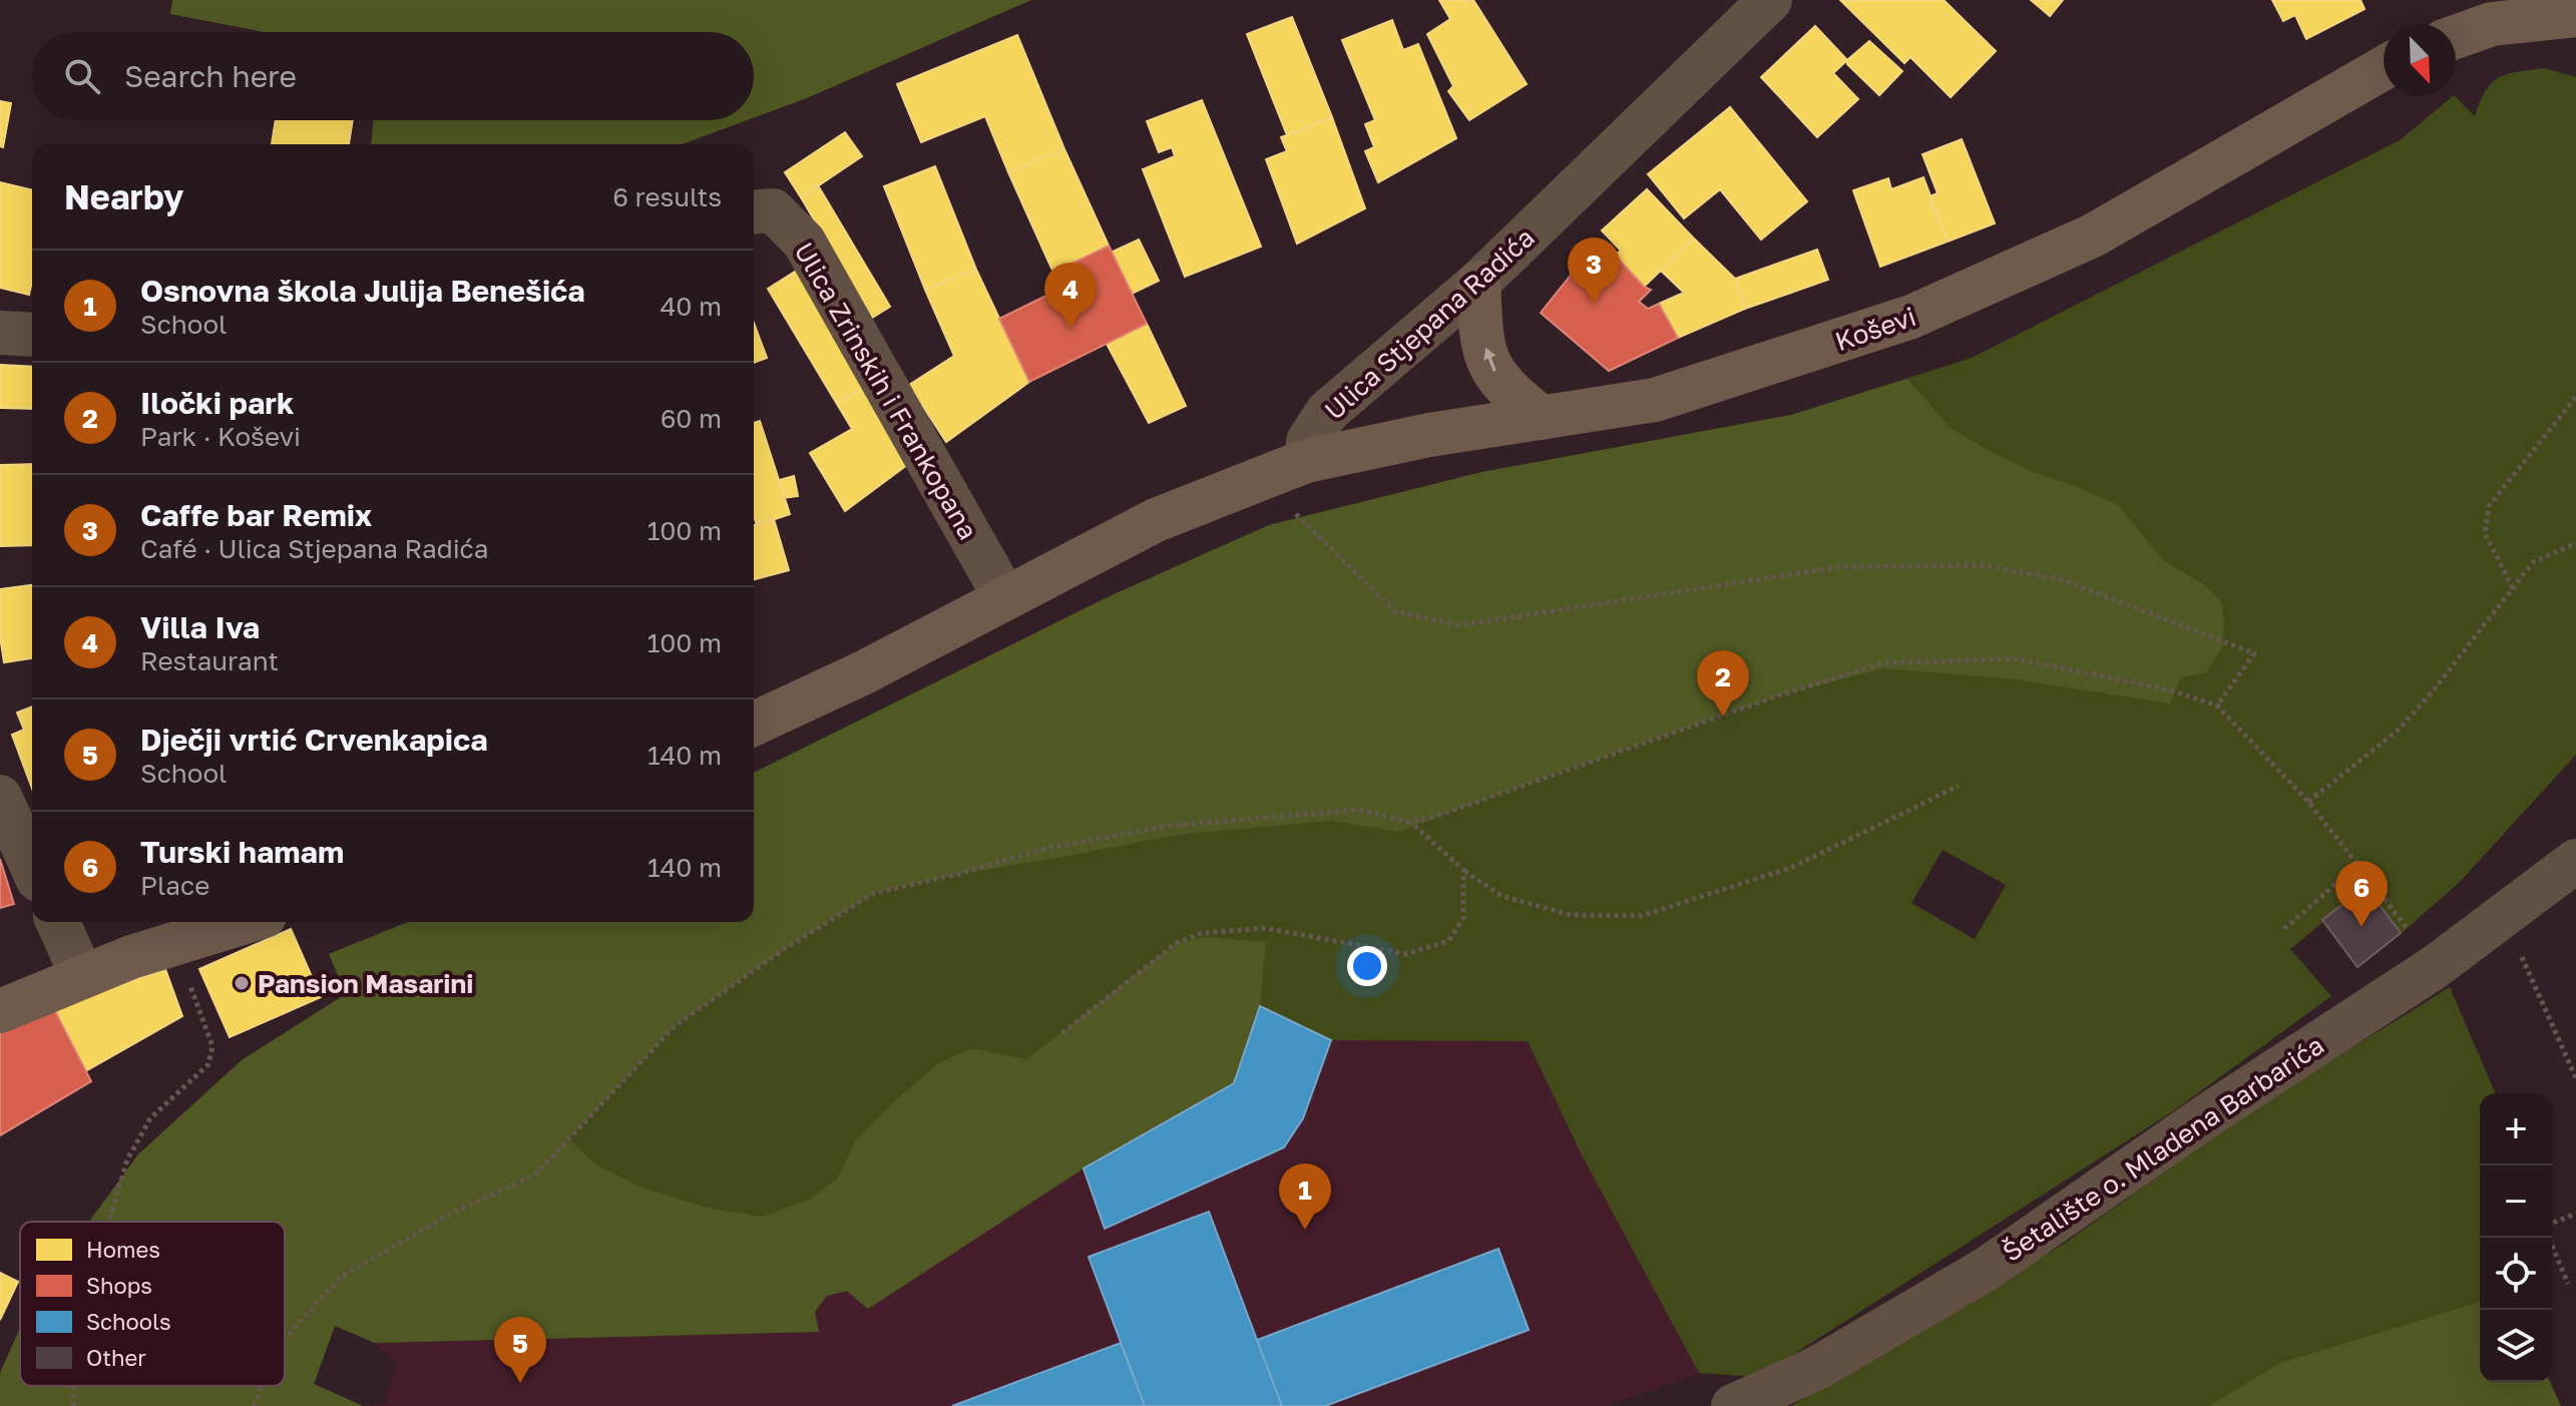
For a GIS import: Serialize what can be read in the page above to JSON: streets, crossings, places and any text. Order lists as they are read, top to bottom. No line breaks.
{"streets":{"main road":["Koševi"],"street":["Ulica Stjepana Radića","Ulica Zrinskih i Frankopana","Šetalište o. Mladena Barbarića"]},"crossings":[["Ulica Stjepana Radića","Koševi"]],"places":["Pansion Masarini"],"legend":["Homes","Shops","Schools","Other"],"north":"bottom right","page":{"search":"Search here","heading":["Nearby","6 results"],"pins":["3","4","2","6","1","5"],"list":[{"mark":"1","name":"Osnovna škola Julija Benešića","note":"School","value":"40 m"},{"mark":"2","name":"Iločki park","note":"Park · Koševi","value":"60 m"},{"mark":"3","name":"Caffe bar Remix","note":"Café · Ulica Stjepana Radića","value":"100 m"},{"mark":"4","name":"Villa Iva","note":"Restaurant","value":"100 m"},{"mark":"5","name":"Dječji vrtić Crvenkapica","note":"School","value":"140 m"},{"mark":"6","name":"Turski hamam","note":"Place","value":"140 m"}],"map_buttons":["+","−"]}}
